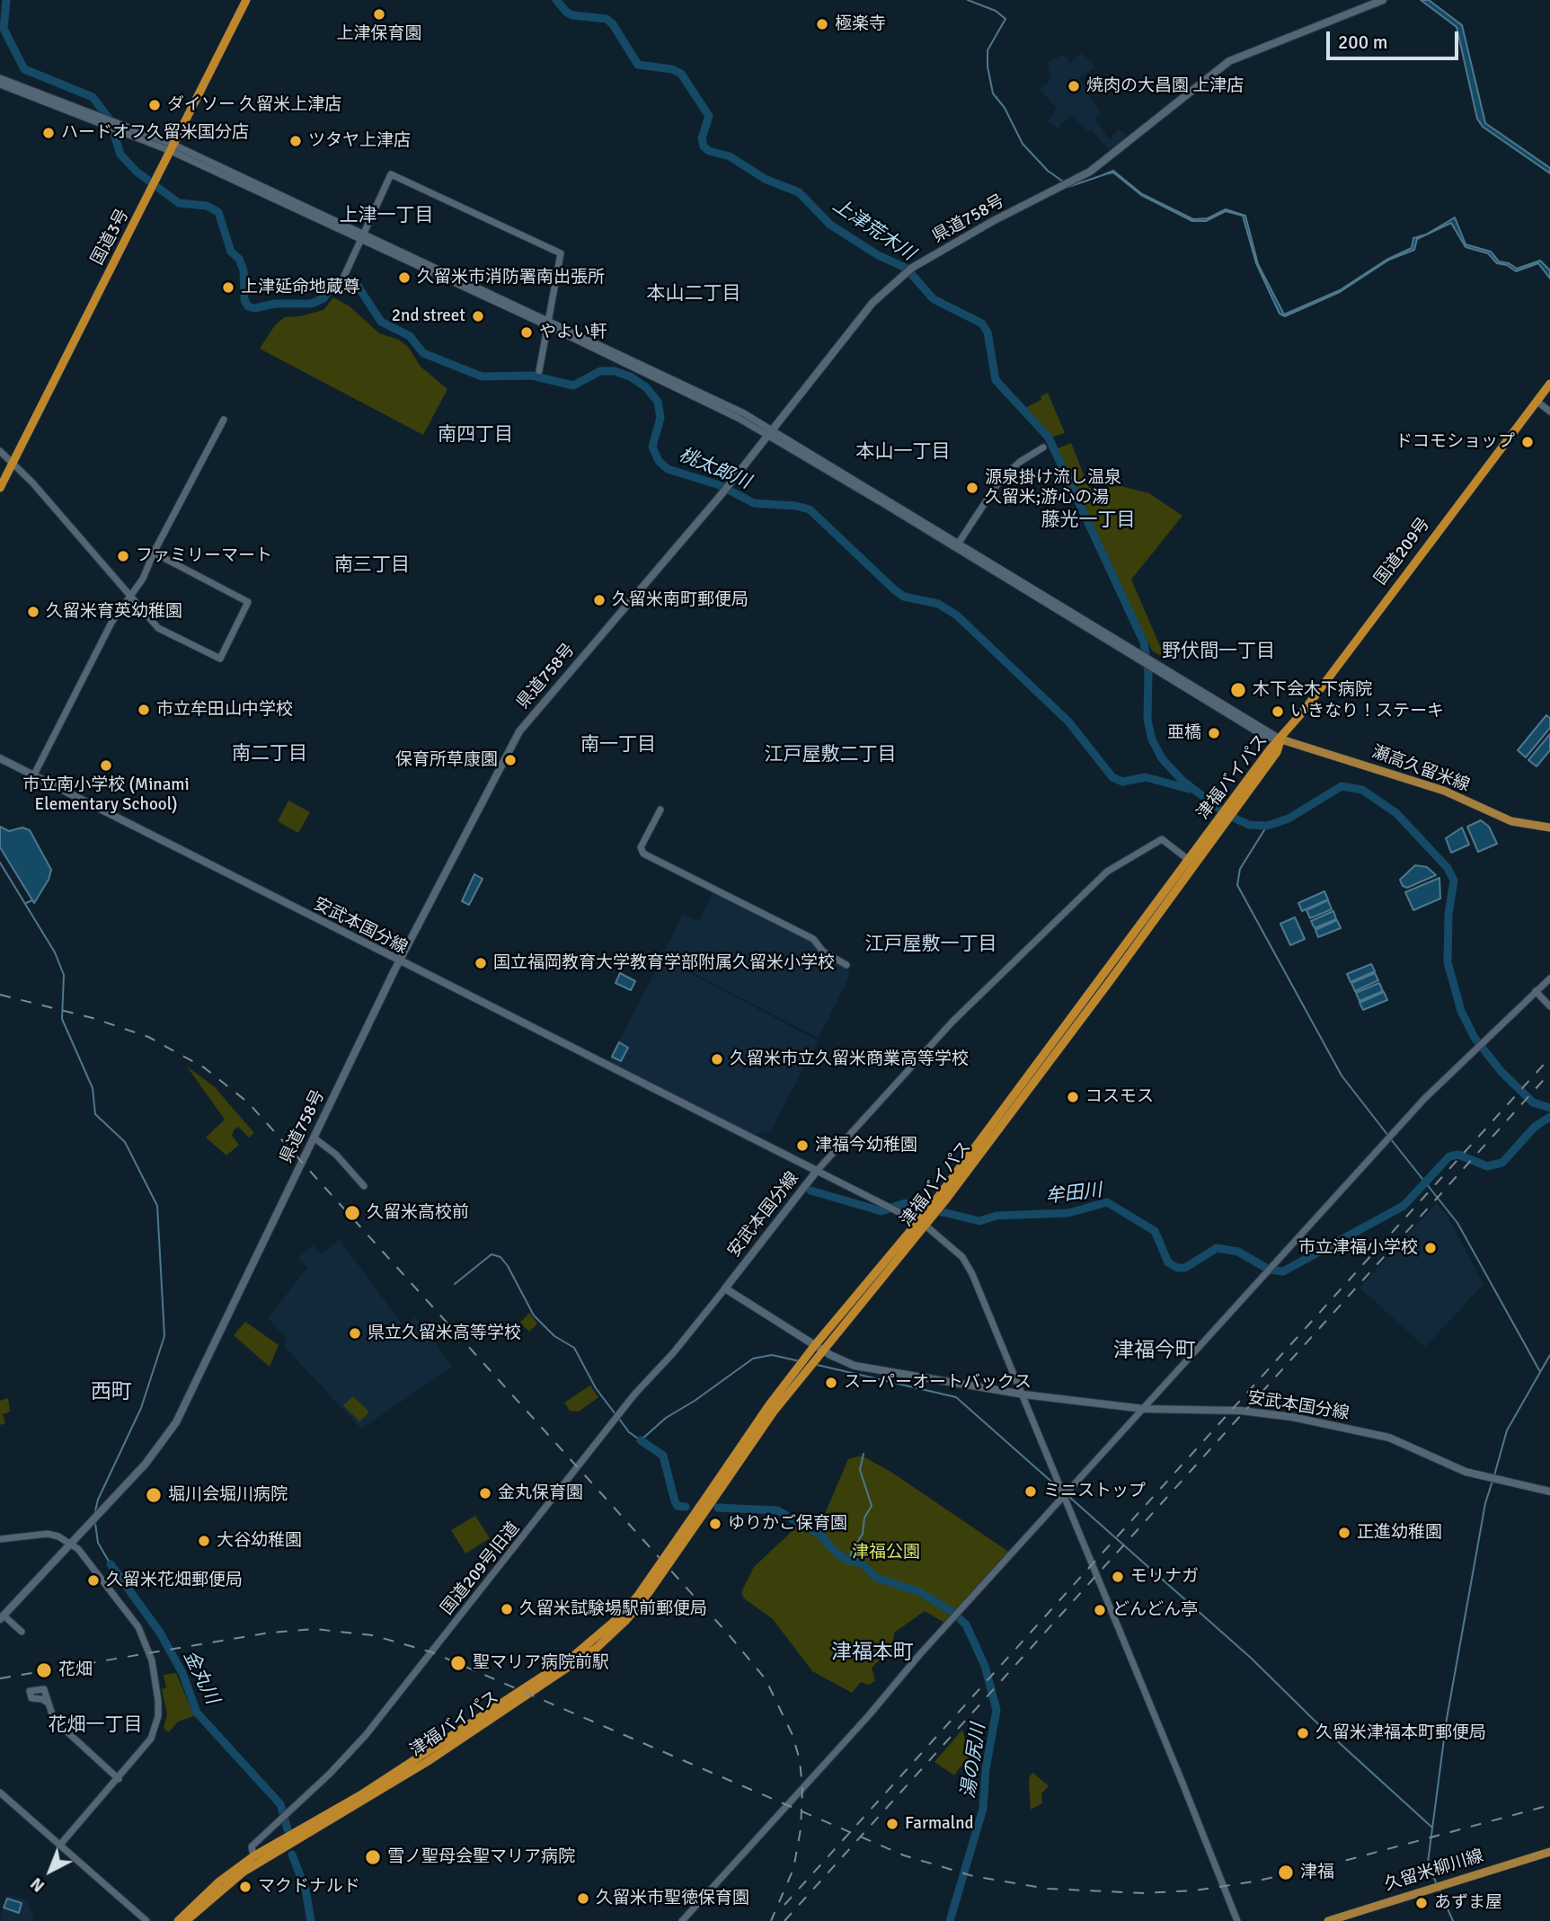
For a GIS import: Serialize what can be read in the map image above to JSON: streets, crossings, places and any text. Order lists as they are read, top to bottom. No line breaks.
{"streets":{"highway":["国道3号","国道209号","津福バイパス"],"main road":["県道758号","瀬高久留米線","安武本国分線","久留米柳川線"],"street":["国道209号旧道"]},"crossings":[["県道758号","安武本国分線"],["国道209号","瀬高久留米線"],["国道209号","津福バイパス"],["瀬高久留米線","津福バイパス"],["津福バイパス","安武本国分線"],["津福バイパス","国道209号旧道"],["安武本国分線","国道209号旧道"]],"districts":["上津一丁目","本山二丁目","南四丁目","本山一丁目","藤光一丁目","南三丁目","野伏間一丁目","南一丁目","南二丁目","江戸屋敷二丁目","江戸屋敷一丁目","津福今町","西町","津福本町","花畑一丁目"],"water":["上津荒木川","桃太郎川","牟田川","金丸川","湯の尻川"],"parks":["津福公園"],"places":["上津保育園","極楽寺","焼肉の大昌園 上津店","ダイソー 久留米上津店","ハードオフ久留米国分店","ツタヤ上津店","久留米市消防署南出張所","上津延命地蔵尊","2nd street","やよい軒","ドコモショップ","源泉掛け流し温泉 久留米;游心の湯","ファミリーマート","久留米南町郵便局","久留米育英幼稚園","木下会木下病院","市立牟田山中学校","いきなり！ステーキ","亜橋","保育所草康園","市立南小学校 (Minami Elementary School)","国立福岡教育大学教育学部附属久留米小学校","久留米市立久留米商業高等学校","コスモス","津福今幼稚園","久留米高校前","市立津福小学校","県立久留米高等学校","スーパーオートバックス","ミニストップ","金丸保育園","堀川会堀川病院","ゆりかご保育園","正進幼稚園","大谷幼稚園","モリナガ","久留米花畑郵便局","久留米試験場駅前郵便局","どんどん亭","聖マリア病院前駅","花畑","久留米津福本町郵便局","Farmalnd","雪ノ聖母会聖マリア病院","津福","マクドナルド","久留米市聖徳保育園","あずま屋"],"scale_bar":"200 m","north":"bottom left"}
